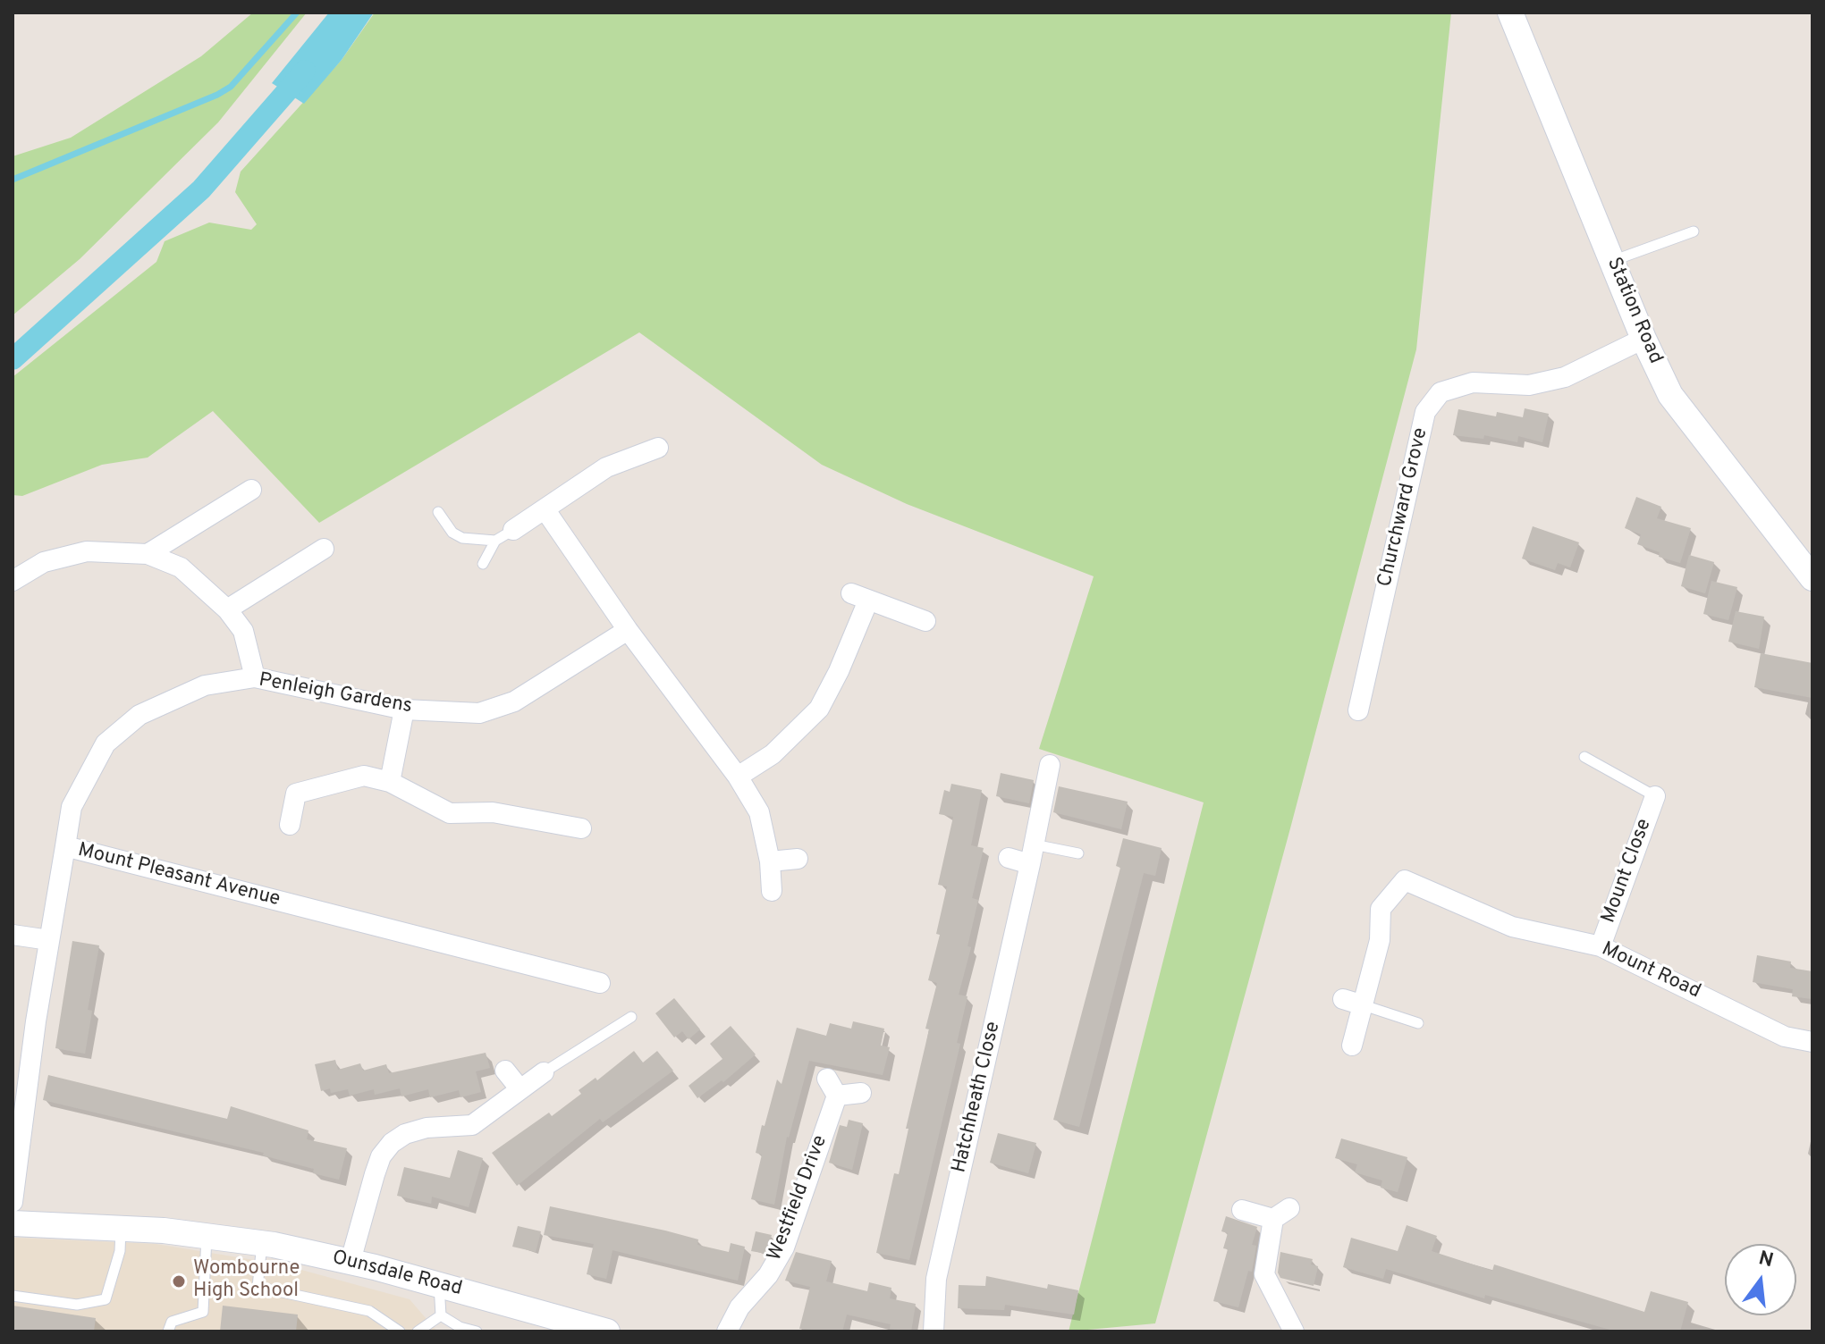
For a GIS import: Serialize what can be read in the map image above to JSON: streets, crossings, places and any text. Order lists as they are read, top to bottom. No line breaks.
{"streets":{"street":["Station Road","Churchward Grove","Penleigh Gardens","Mount Close","Mount Pleasant Avenue","Mount Road","Hatchheath Close","Westfield Drive","Ounsdale Road"]},"crossings":[["Station Road","Churchward Grove"],["Penleigh Gardens","Mount Pleasant Avenue"],["Mount Close","Mount Road"]],"places":["Wombourne High School"],"north":"top"}
